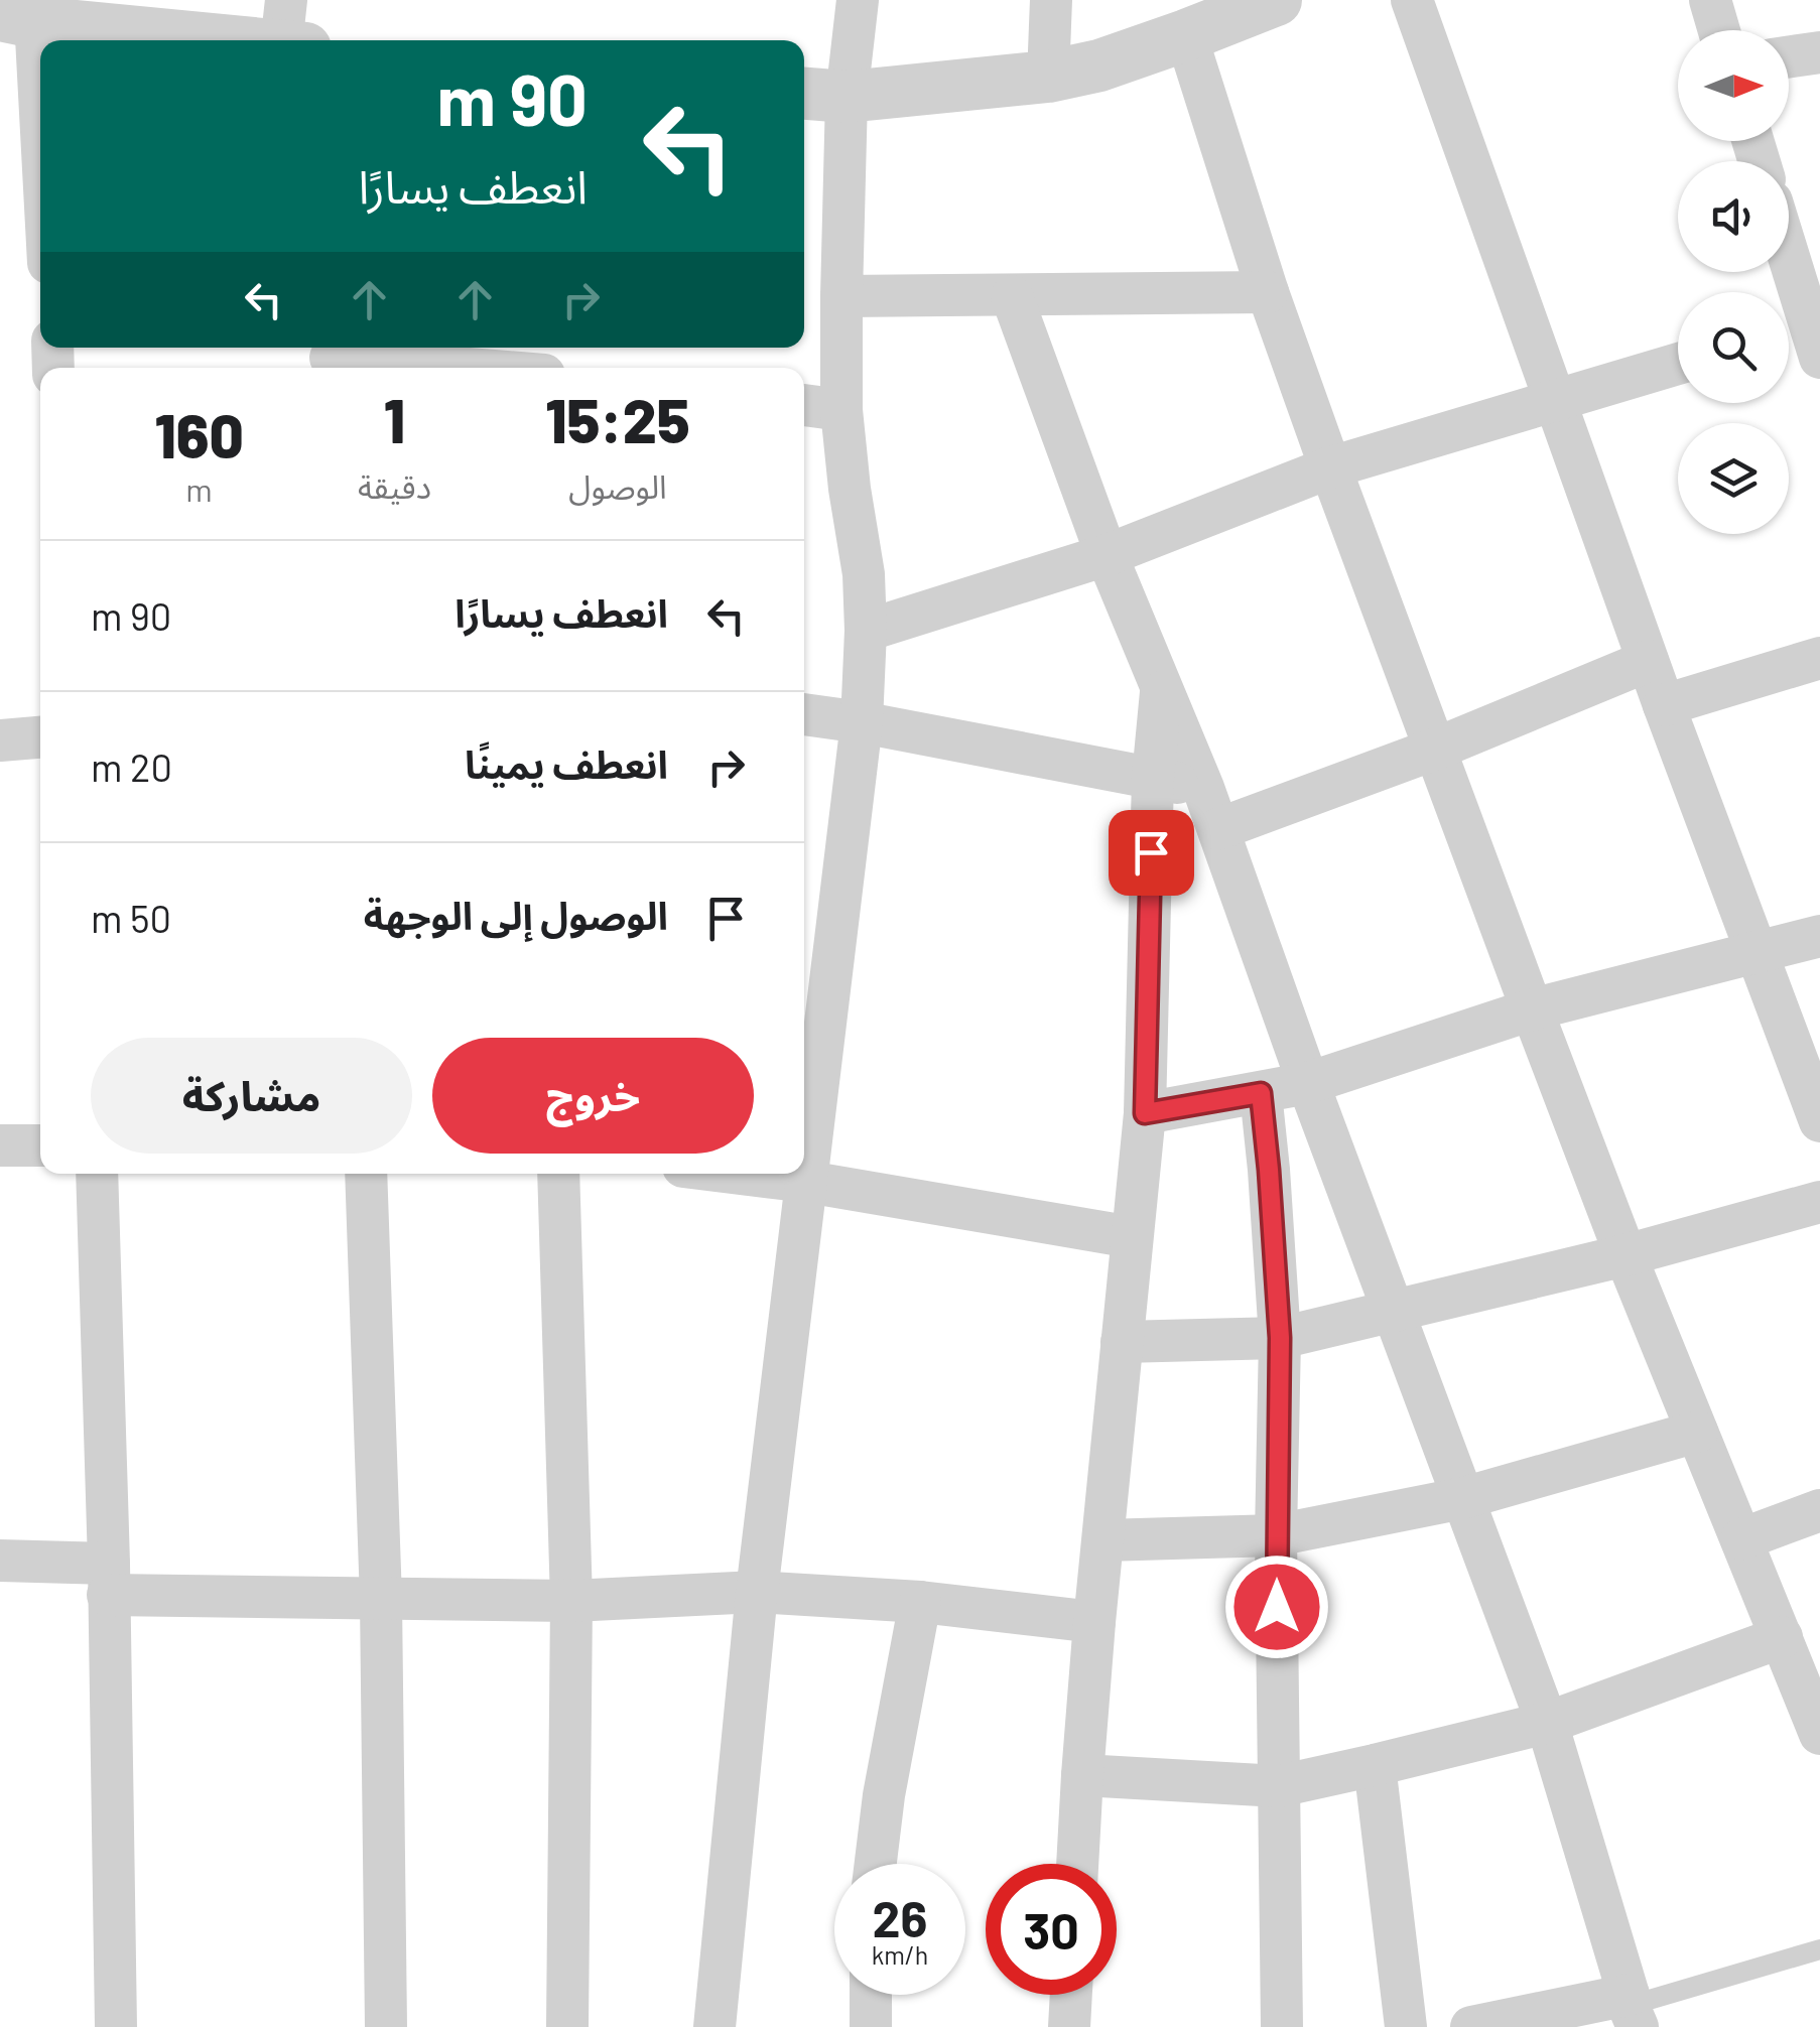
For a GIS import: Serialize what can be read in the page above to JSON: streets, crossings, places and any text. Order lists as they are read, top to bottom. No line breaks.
{"north":"right","page":{"turn":["90 m","انعطف يسارًا"],"eta":["15:25","الوصول","1","دقيقة","160","m"],"list":[{"name":"انعطف يسارًا","value":"90 m"},{"name":"انعطف يمينًا","value":"20 m"},{"name":"الوصول إلى الوجهة","value":"50 m"}],"buttons":["خروج","مشاركة"],"speed":"26 km/h","limit":"30"}}
